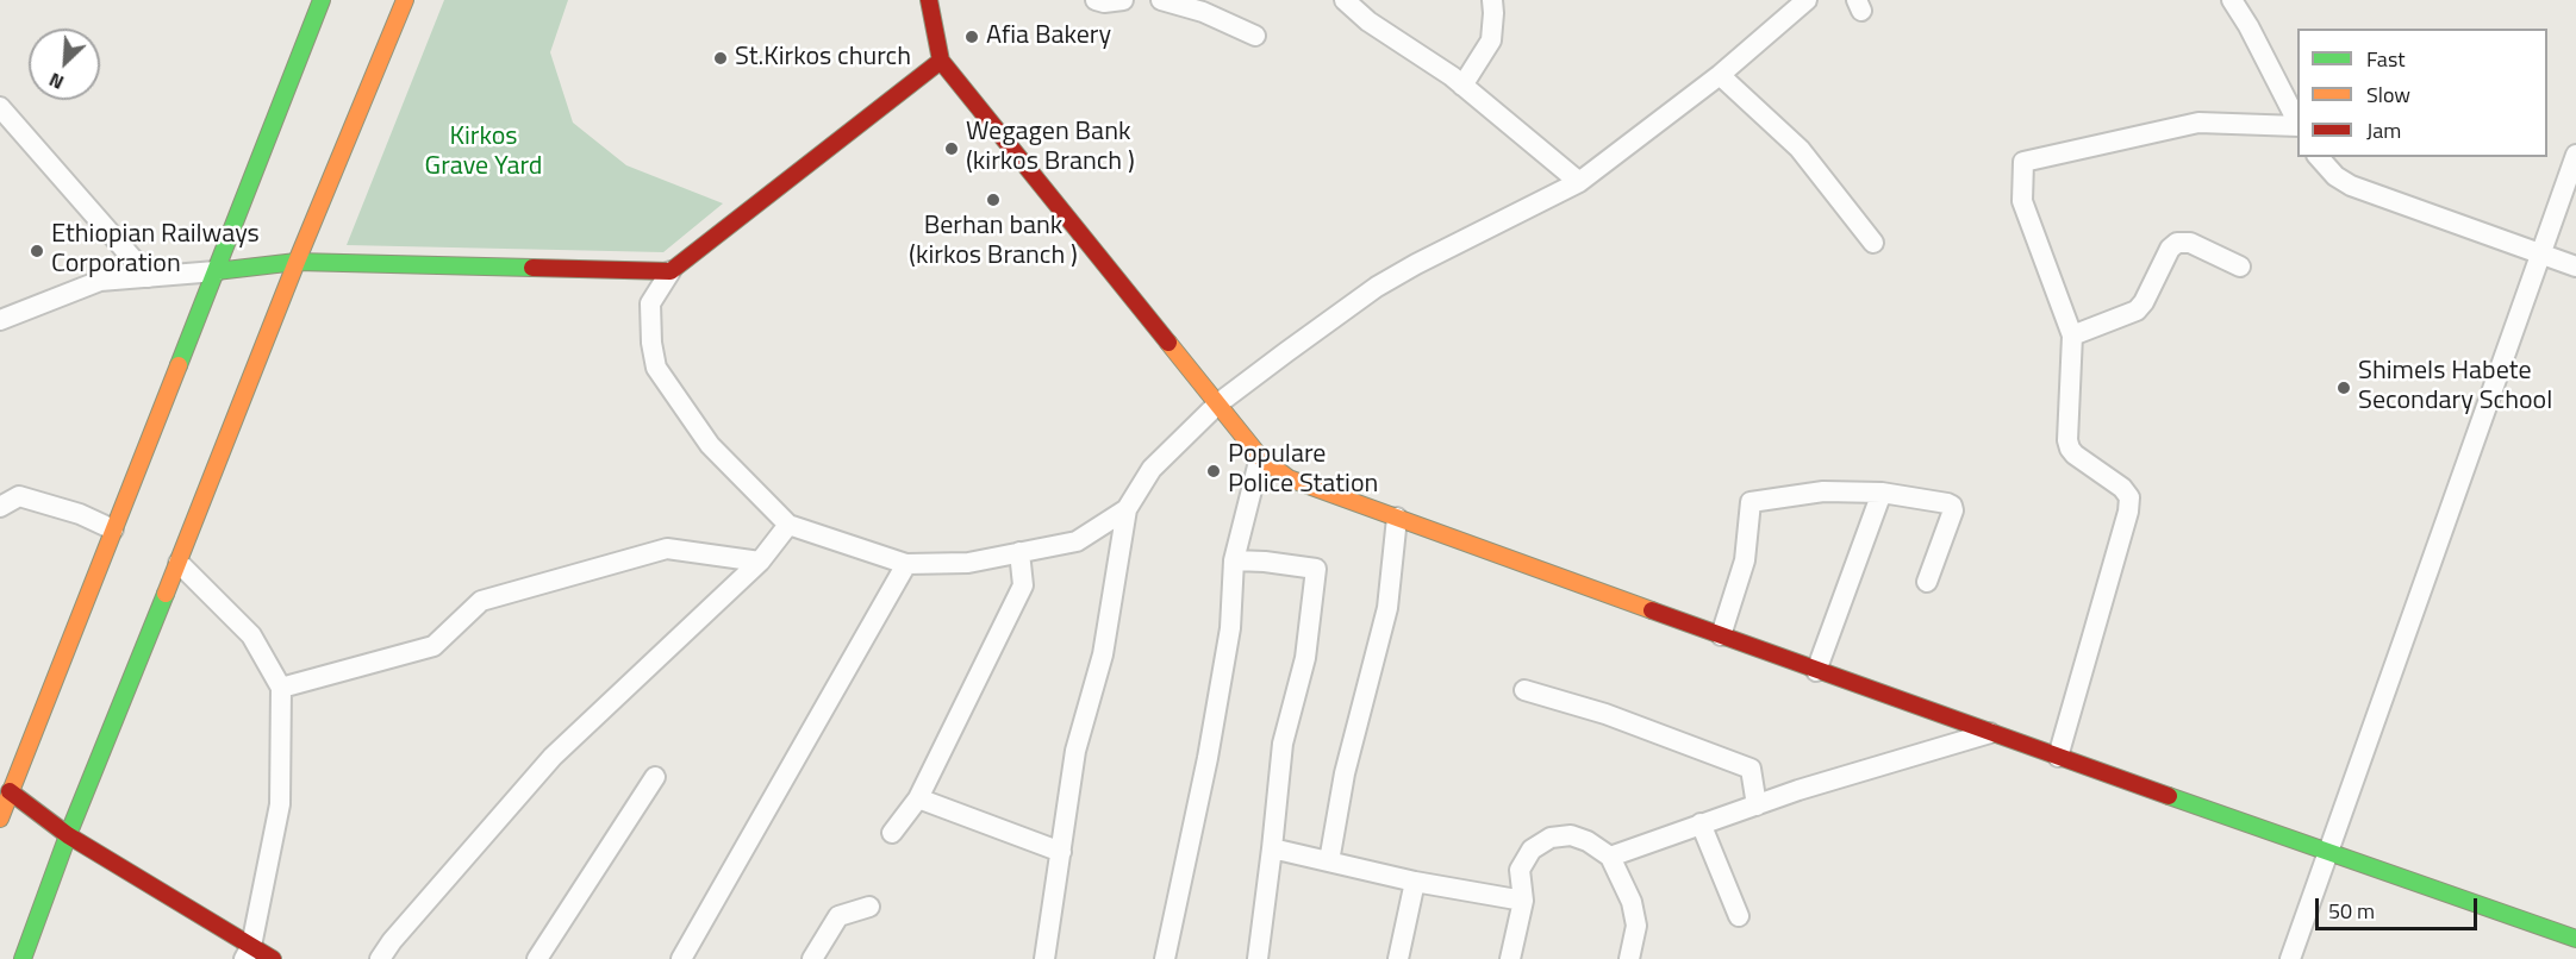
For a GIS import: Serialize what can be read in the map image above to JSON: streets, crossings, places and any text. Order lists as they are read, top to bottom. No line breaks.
{"parks":["Kirkos Grave Yard"],"places":["Afia Bakery","St.Kirkos church","Wegagen Bank (kirkos Branch )","Berhan bank (kirkos Branch )","Ethiopian Railways Corporation","Shimels Habete Secondary School","Populare Police Station"],"legend":["Fast","Slow","Jam"],"scale_bar":"50 m","north":"bottom left"}
